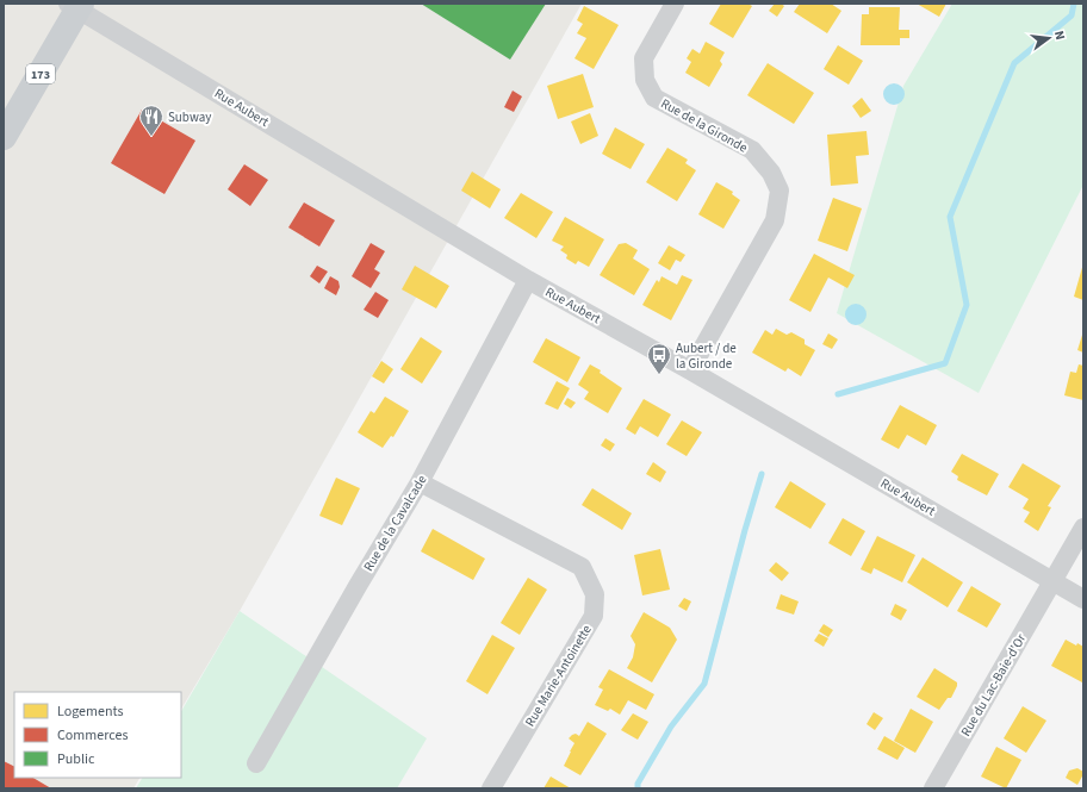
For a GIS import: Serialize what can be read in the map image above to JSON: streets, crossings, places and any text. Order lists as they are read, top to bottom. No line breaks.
{"streets":{"main road":["173"],"street":["Rue Aubert","Rue de la Gironde","Rue de la Cavalcade","Rue Marie-Antoinette","Rue du Lac-Baie-d'Or"]},"crossings":[["173","Rue Aubert"],["Rue Aubert","Rue de la Gironde"],["Rue Aubert","Rue de la Cavalcade"],["Rue Aubert","Rue du Lac-Baie-d'Or"],["Rue de la Cavalcade","Rue Marie-Antoinette"]],"places":{"restaurant":["Subway"],"bus stop":["Aubert / de la Gironde"]},"legend":["Logements","Commerces","Public"],"north":"right"}
